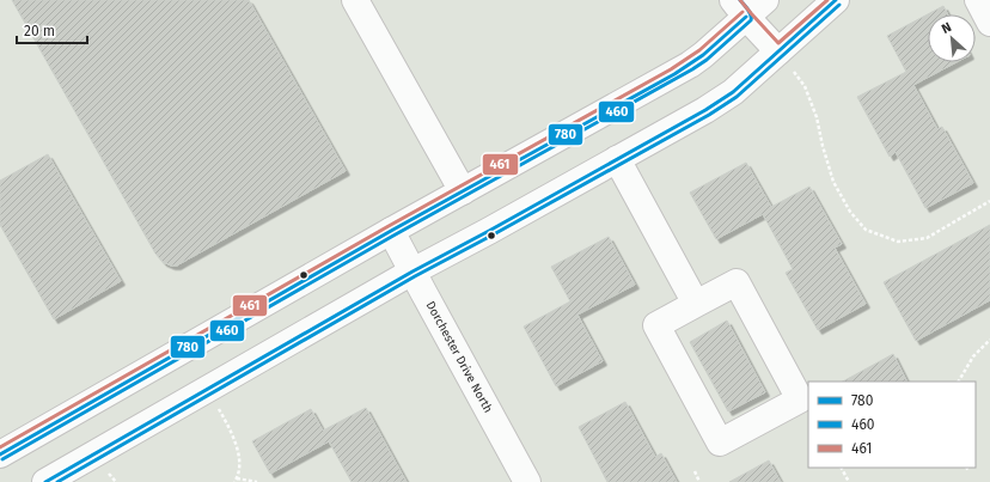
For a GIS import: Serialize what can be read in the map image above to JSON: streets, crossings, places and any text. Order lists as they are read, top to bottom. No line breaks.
{"streets":{"street":["Dorchester Drive North"]},"lines":["transit line 780","transit line 460","transit line 461"],"legend":["780","460","461"],"scale_bar":"20 m","north":"top left"}
